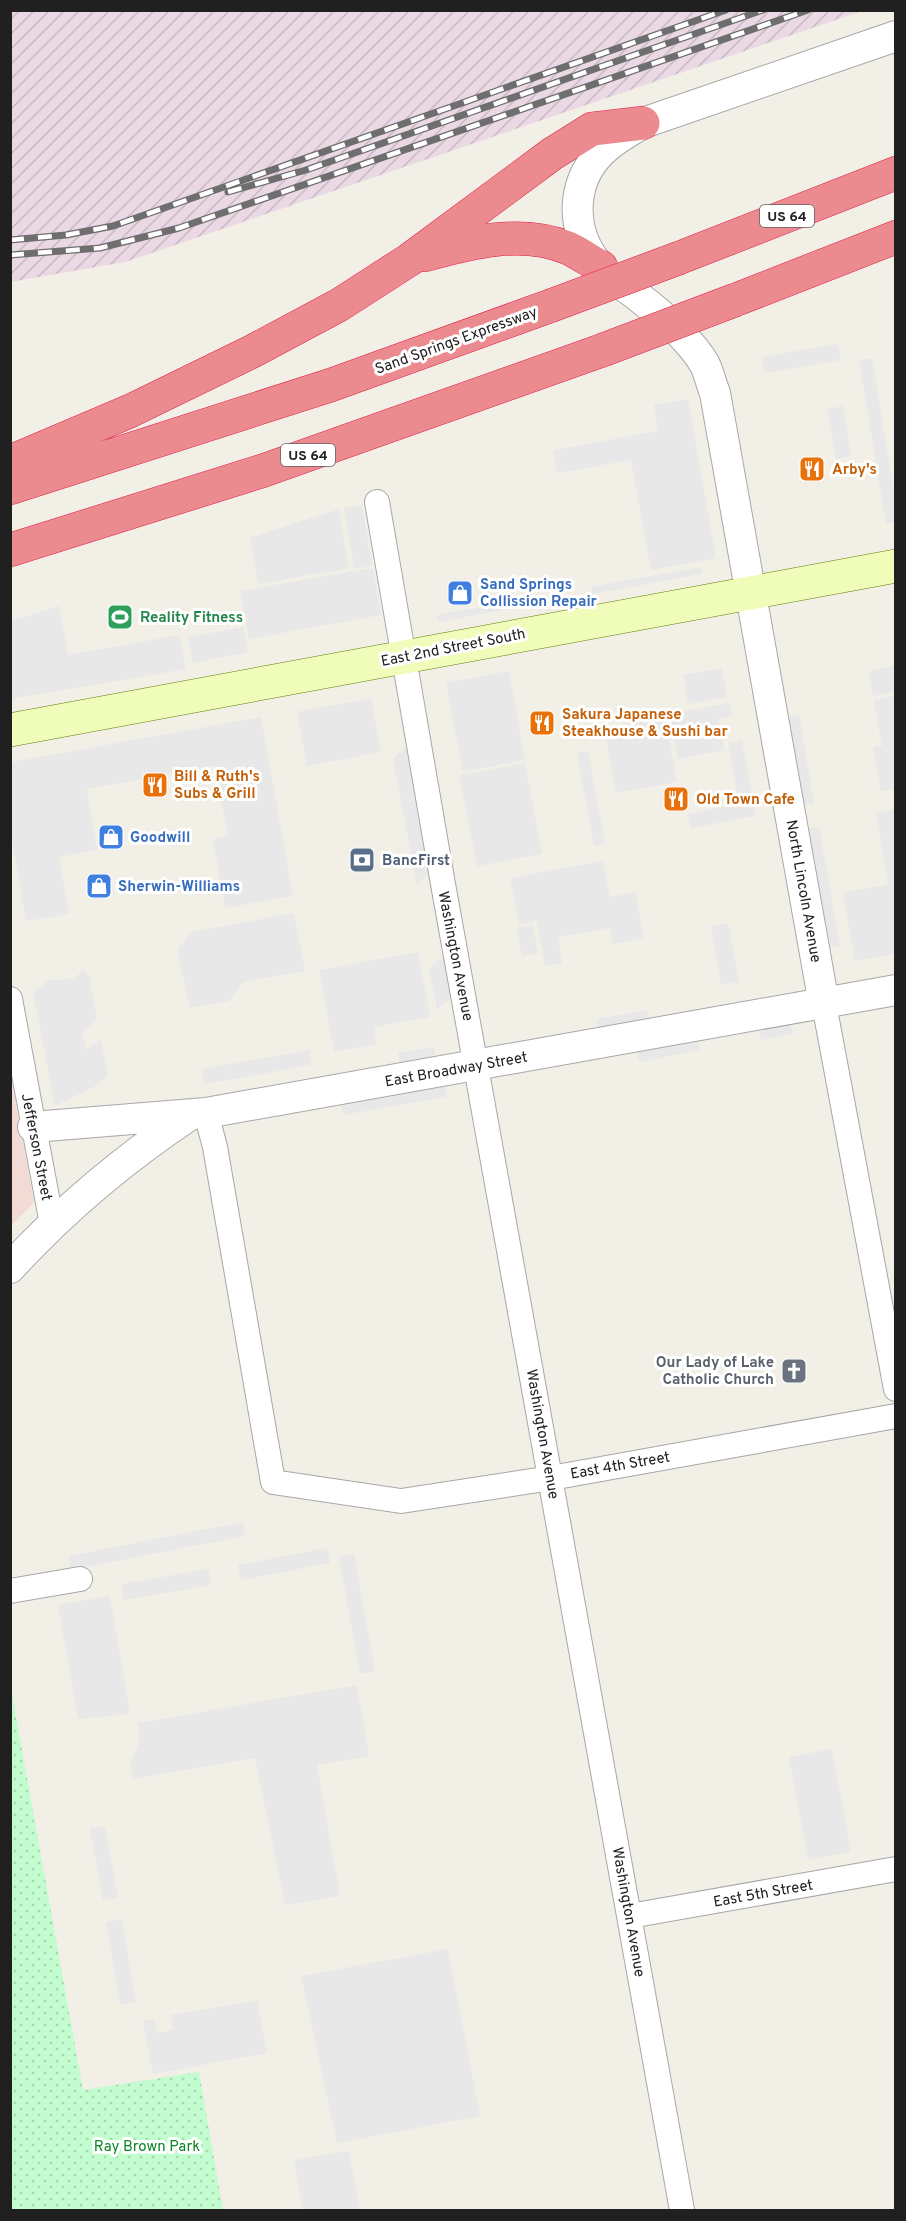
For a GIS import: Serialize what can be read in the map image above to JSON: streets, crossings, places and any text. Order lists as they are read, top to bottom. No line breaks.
{"streets":{"highway":["US 64","Sand Springs Expressway"],"main road":["East 2nd Street South"],"street":["North Lincoln Avenue","Washington Avenue","East Broadway Street","Jefferson Street","East 4th Street","East 5th Street"]},"crossings":[["East 2nd Street South","North Lincoln Avenue"],["East 2nd Street South","Washington Avenue"],["North Lincoln Avenue","East Broadway Street"],["Washington Avenue","East Broadway Street"],["Washington Avenue","East 4th Street"],["Washington Avenue","East 5th Street"],["East Broadway Street","Jefferson Street"],["East Broadway Street","East 4th Street"]],"parks":["Ray Brown Park"],"places":{"restaurant":["Arby's","Sakura Japanese Steakhouse & Sushi bar","Bill & Ruth's Subs & Grill","Old Town Cafe"],"shop":["Sand Springs Collission Repair","Goodwill","Sherwin-Williams"],"sports":["Reality Fitness"],"bank":["BancFirst"],"church":["Our Lady of Lake Catholic Church"]}}
